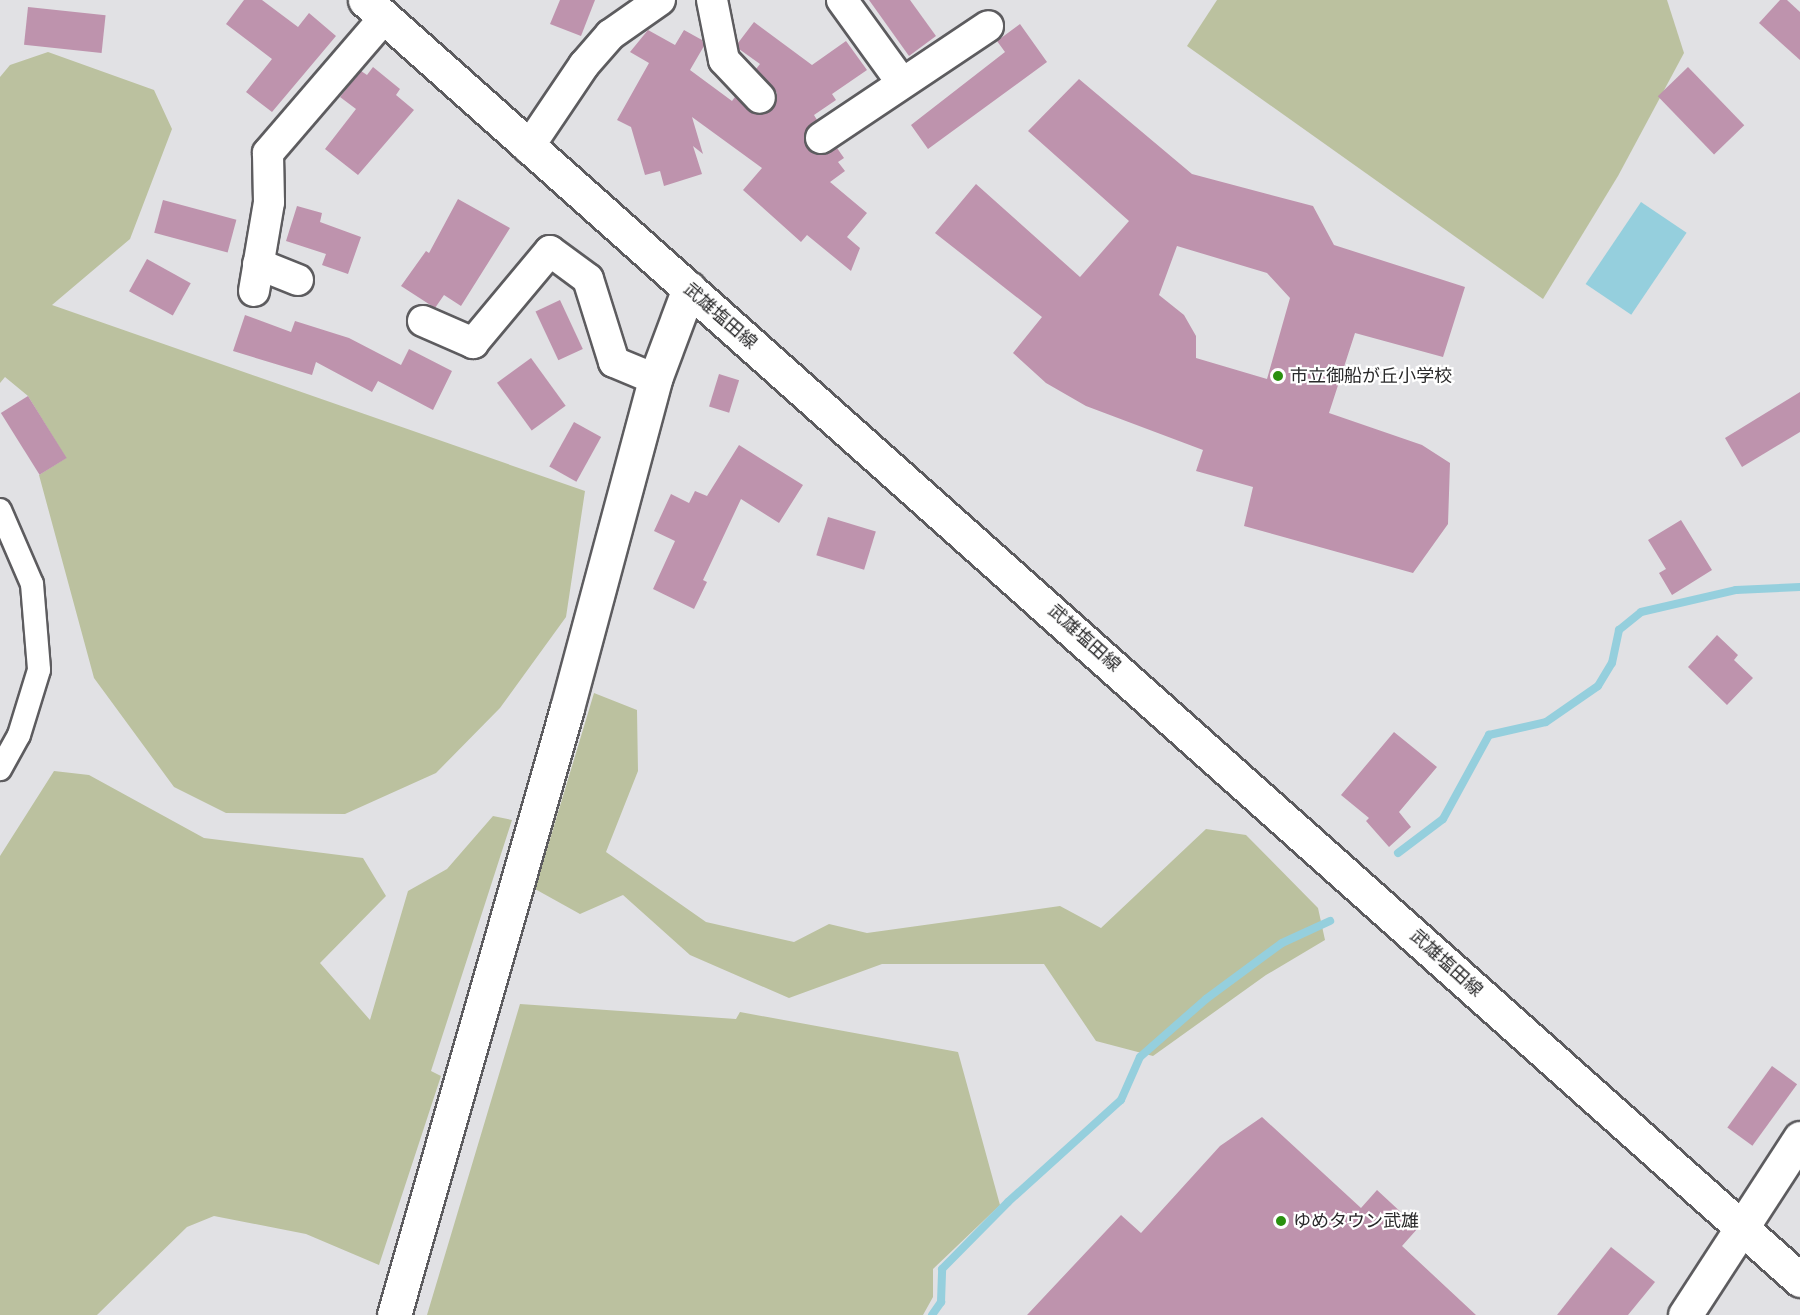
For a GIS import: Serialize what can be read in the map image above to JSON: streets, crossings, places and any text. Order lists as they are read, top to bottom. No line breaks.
{"streets":{"main road":["武雄塩田線"]},"places":["市立御船が丘小学校","ゆめタウン武雄"]}
